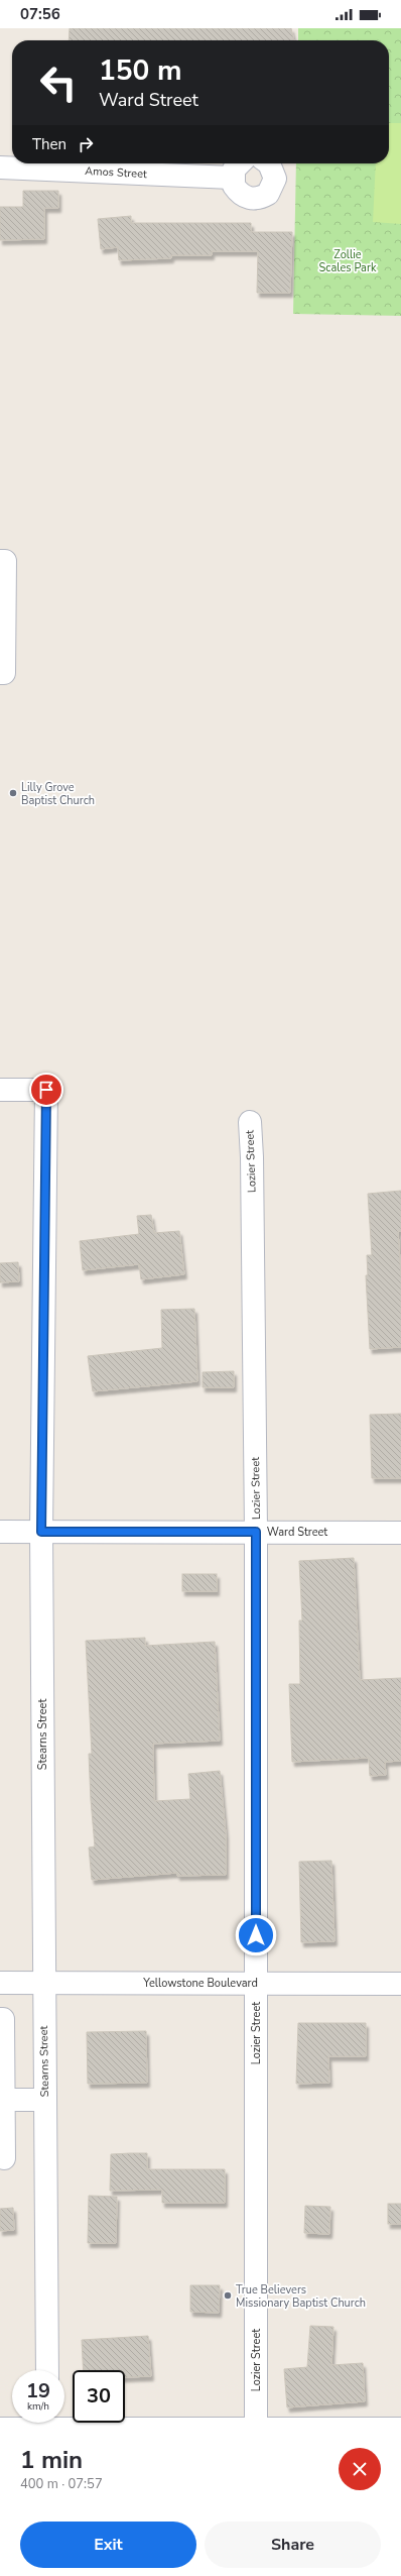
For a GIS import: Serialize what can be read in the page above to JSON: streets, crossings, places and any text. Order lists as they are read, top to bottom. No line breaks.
{"streets":{"street":["Amos Street","Lozier Street","Ward Street","Stearns Street","Yellowstone Boulevard"]},"crossings":[["Lozier Street","Ward Street"],["Lozier Street","Yellowstone Boulevard"],["Ward Street","Stearns Street"],["Stearns Street","Yellowstone Boulevard"]],"parks":["Zollie Scales Park"],"places":["Lilly Grove Baptist Church","True Believers Missionary Baptist Church"],"page":{"status":"07:56","turn":["150 m","Ward Street"],"then":"Then","speed":"19 km/h","limit":"30","heading":["1 min","400 m · 07:57"],"buttons":["Exit","Share"]}}
